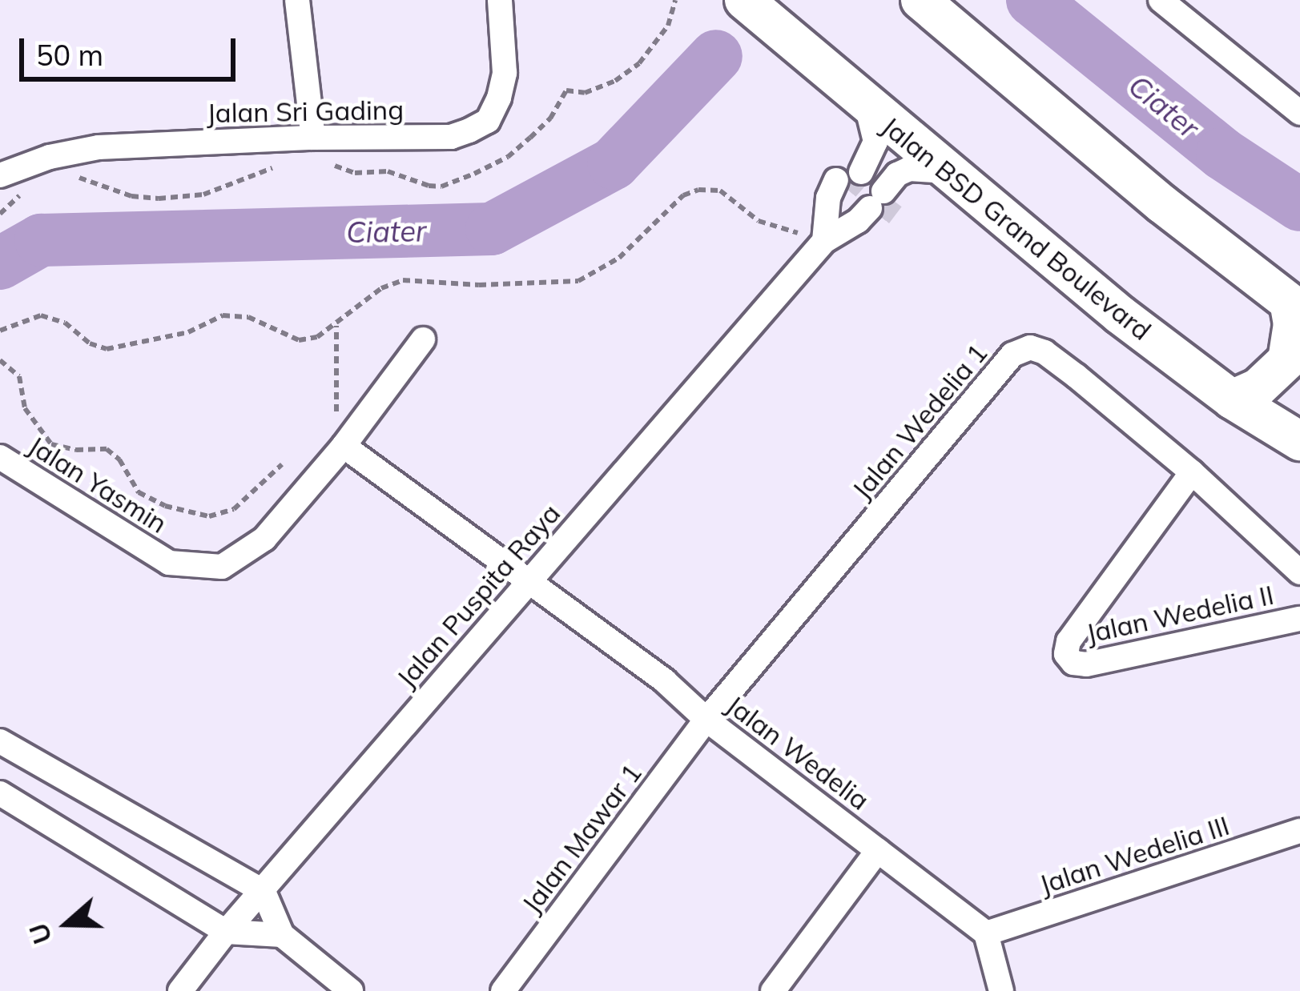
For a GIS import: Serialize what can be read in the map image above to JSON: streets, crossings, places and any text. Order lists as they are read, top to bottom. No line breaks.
{"streets":{"main road":["Jalan BSD Grand Boulevard"],"street":["Jalan Sri Gading","Jalan Wedelia 1","Jalan Yasmin","Jalan Puspita Raya","Jalan Wedelia II","Jalan Wedelia","Jalan Mawar 1","Jalan Wedelia III"]},"crossings":[["Jalan BSD Grand Boulevard","Jalan Puspita Raya"],["Jalan Wedelia 1","Jalan Wedelia II"],["Jalan Wedelia 1","Jalan Wedelia"],["Jalan Wedelia 1","Jalan Mawar 1"],["Jalan Puspita Raya","Jalan Wedelia"],["Jalan Wedelia","Jalan Mawar 1"],["Jalan Wedelia","Jalan Wedelia III"]],"water":["Ciater"],"scale_bar":"50 m","north":"left"}
